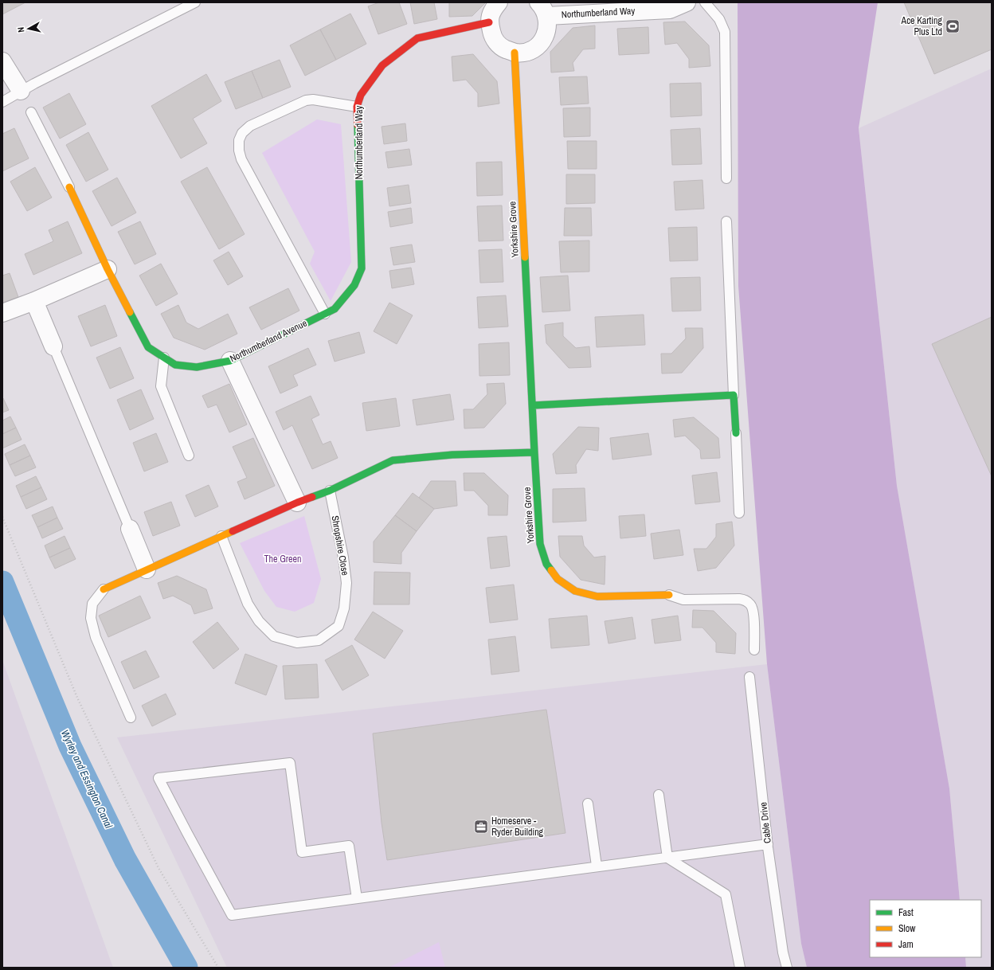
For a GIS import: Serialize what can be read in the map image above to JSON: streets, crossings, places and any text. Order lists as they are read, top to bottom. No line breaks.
{"streets":{"street":["Northumberland Way","Yorkshire Grove","Northumberland Avenue"],"lane":["Shropshire Close","Cable Drive"]},"crossings":[["Northumberland Way","Northumberland Avenue"]],"water":["Wyrley and Essington Canal"],"parks":["The Green"],"places":{"sports":["Ace Karting Plus Ltd"],"office":["Homeserve - Ryder Building"]},"legend":["Fast","Slow","Jam"],"north":"left"}
